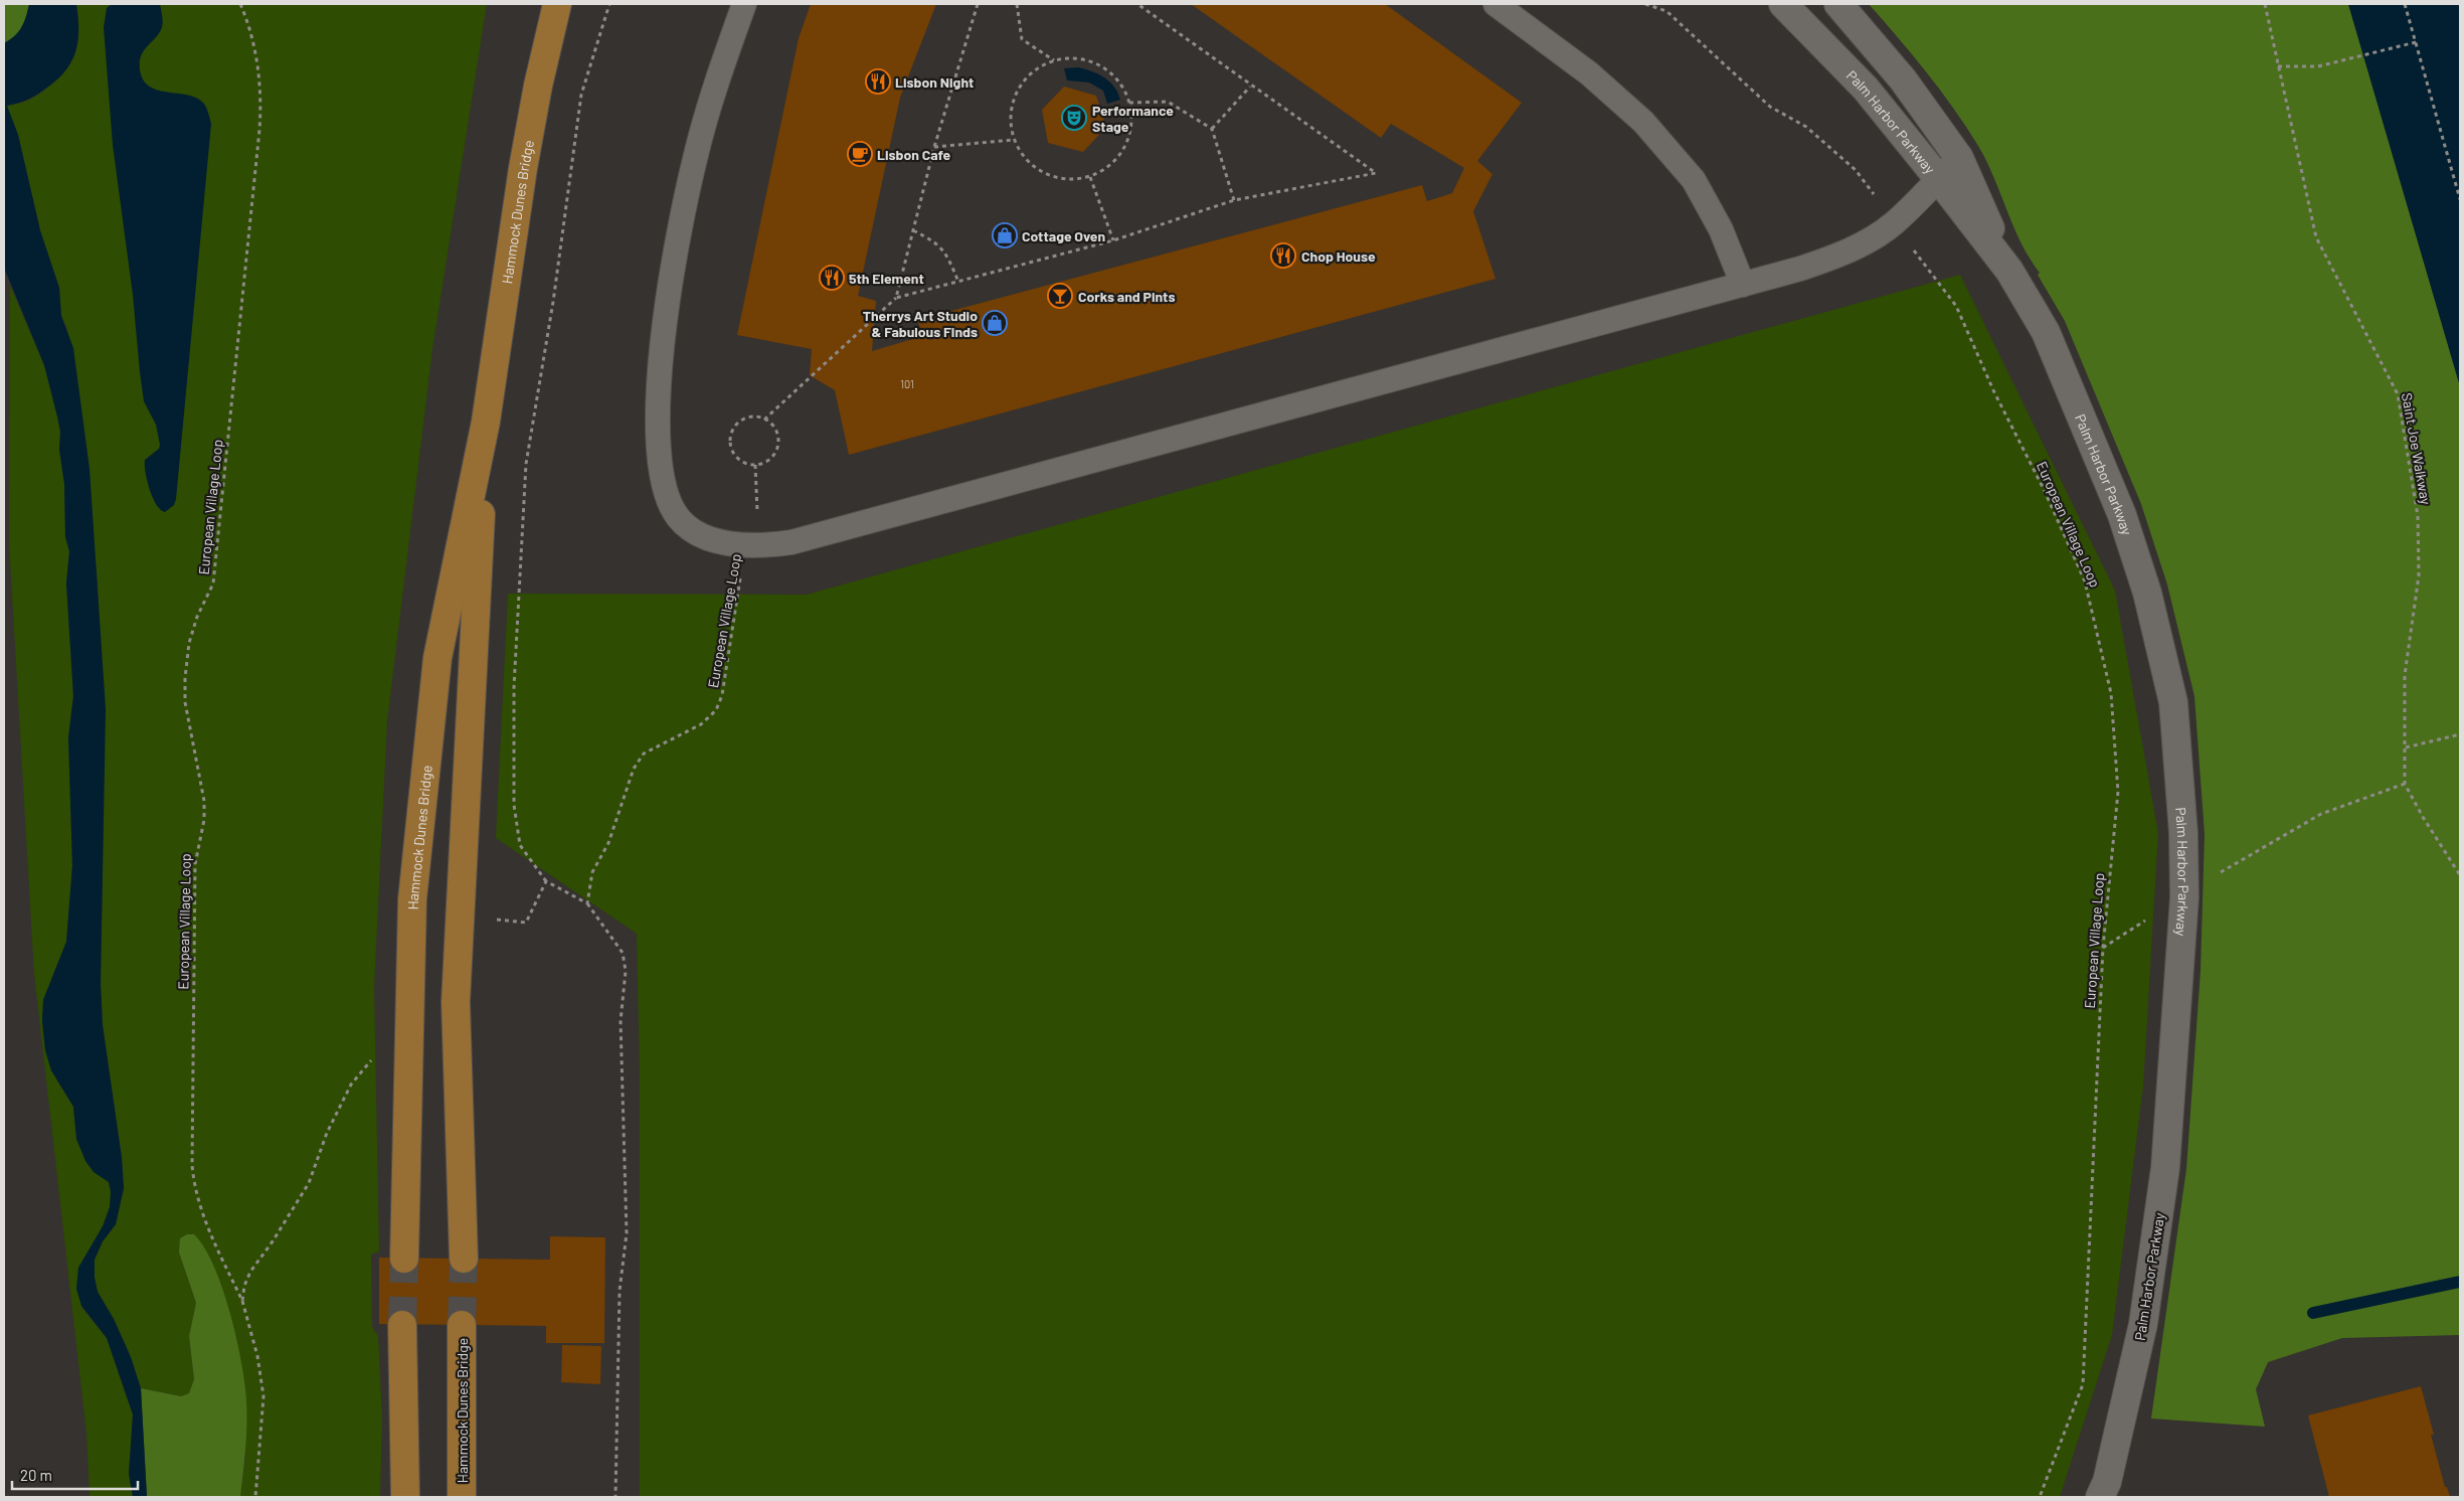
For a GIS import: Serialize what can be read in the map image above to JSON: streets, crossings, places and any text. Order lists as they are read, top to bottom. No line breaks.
{"streets":{"main road":["Hammock Dunes Bridge"],"street":["Palm Harbor Parkway"],"path":["Saint Joe Walkway","European Village Loop"]},"crossings":[["Hammock Dunes Bridge","European Village Loop"]],"places":{"restaurant":["Lisbon Night","Chop House","5th Element"],"theatre":["Performance Stage"],"cafe":["Lisbon Cafe"],"shop":["Cottage Oven","Therrys Art Studio & Fabulous Finds"],"bar":["Corks and Pints"]},"house_numbers":["101"],"scale_bar":"20 m"}
